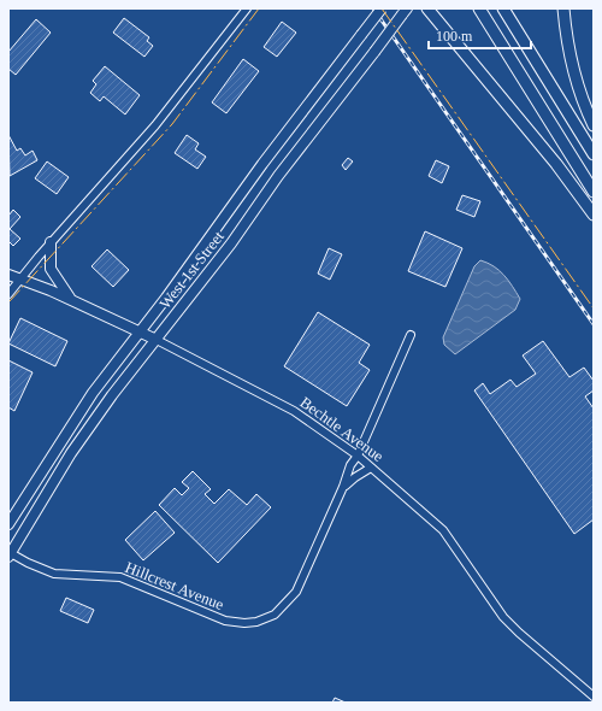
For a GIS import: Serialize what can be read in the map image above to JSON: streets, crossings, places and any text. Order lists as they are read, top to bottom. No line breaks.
{"streets":{"main road":["West 1st Street","Bechtle Avenue"],"street":["Hillcrest Avenue"]},"crossings":[["West 1st Street","Bechtle Avenue"],["West 1st Street","Hillcrest Avenue"],["Bechtle Avenue","Hillcrest Avenue"]],"scale_bar":"100 m"}
